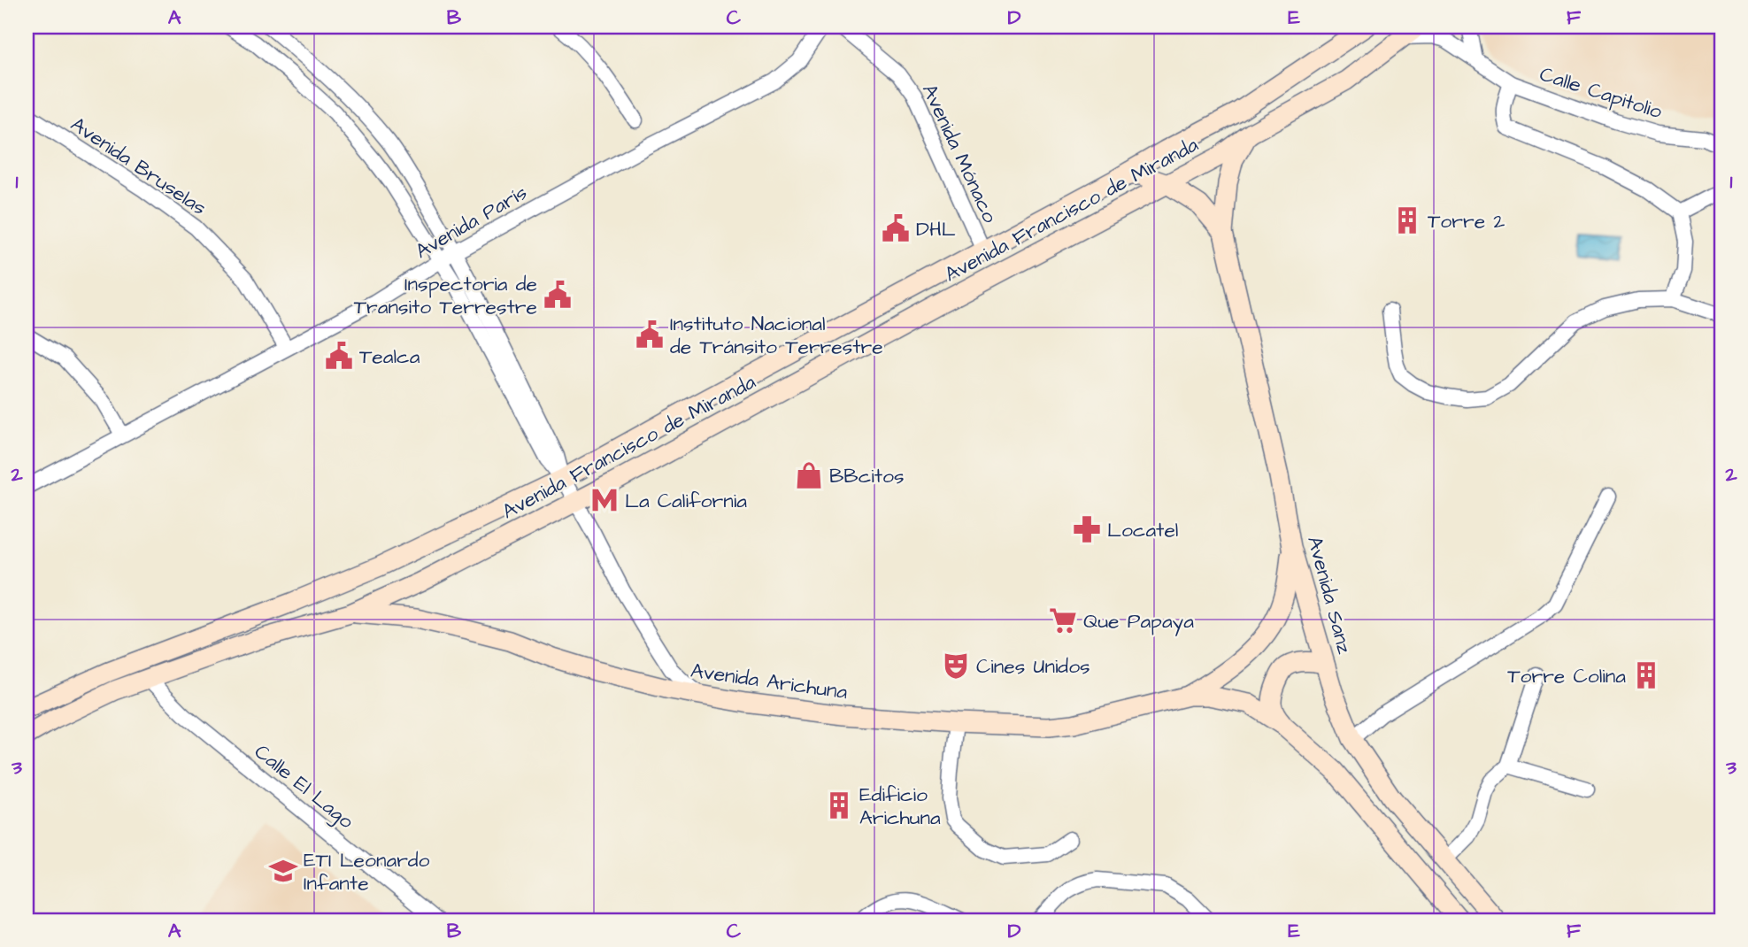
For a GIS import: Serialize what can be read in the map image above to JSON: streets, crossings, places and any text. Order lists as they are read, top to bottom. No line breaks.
{"streets":{"main road":["Avenida Francisco de Miranda","Avenida Sanz","Avenida Arichuna"],"street":["Calle Capitolio","Avenida Mónaco","Avenida Bruselas","Avenida París","Calle El Lago"]},"crossings":[["Calle Capitolio","Avenida Francisco de Miranda"],["Avenida Mónaco","Avenida Francisco de Miranda"],["Avenida Bruselas","Avenida París"],["Avenida Francisco de Miranda","Avenida Arichuna"],["Avenida Francisco de Miranda","Calle El Lago"]],"places":{"building":["Torre 2","Torre Colina","Edificio Arichuna"],"public building":["DHL","Inspectoria de Transito Terrestre","Instituto Nacional de Tránsito Terrestre","Tealca"],"shop":["BBcitos"],"metro station":["La California"],"pharmacy":["Locatel"],"supermarket":["Que Papaya"],"theatre":["Cines Unidos"],"school or university":["ETI Leonardo Infante"]},"grid":{"columns":["A","B","C","D","E","F"],"rows":["1","2","3"]}}
